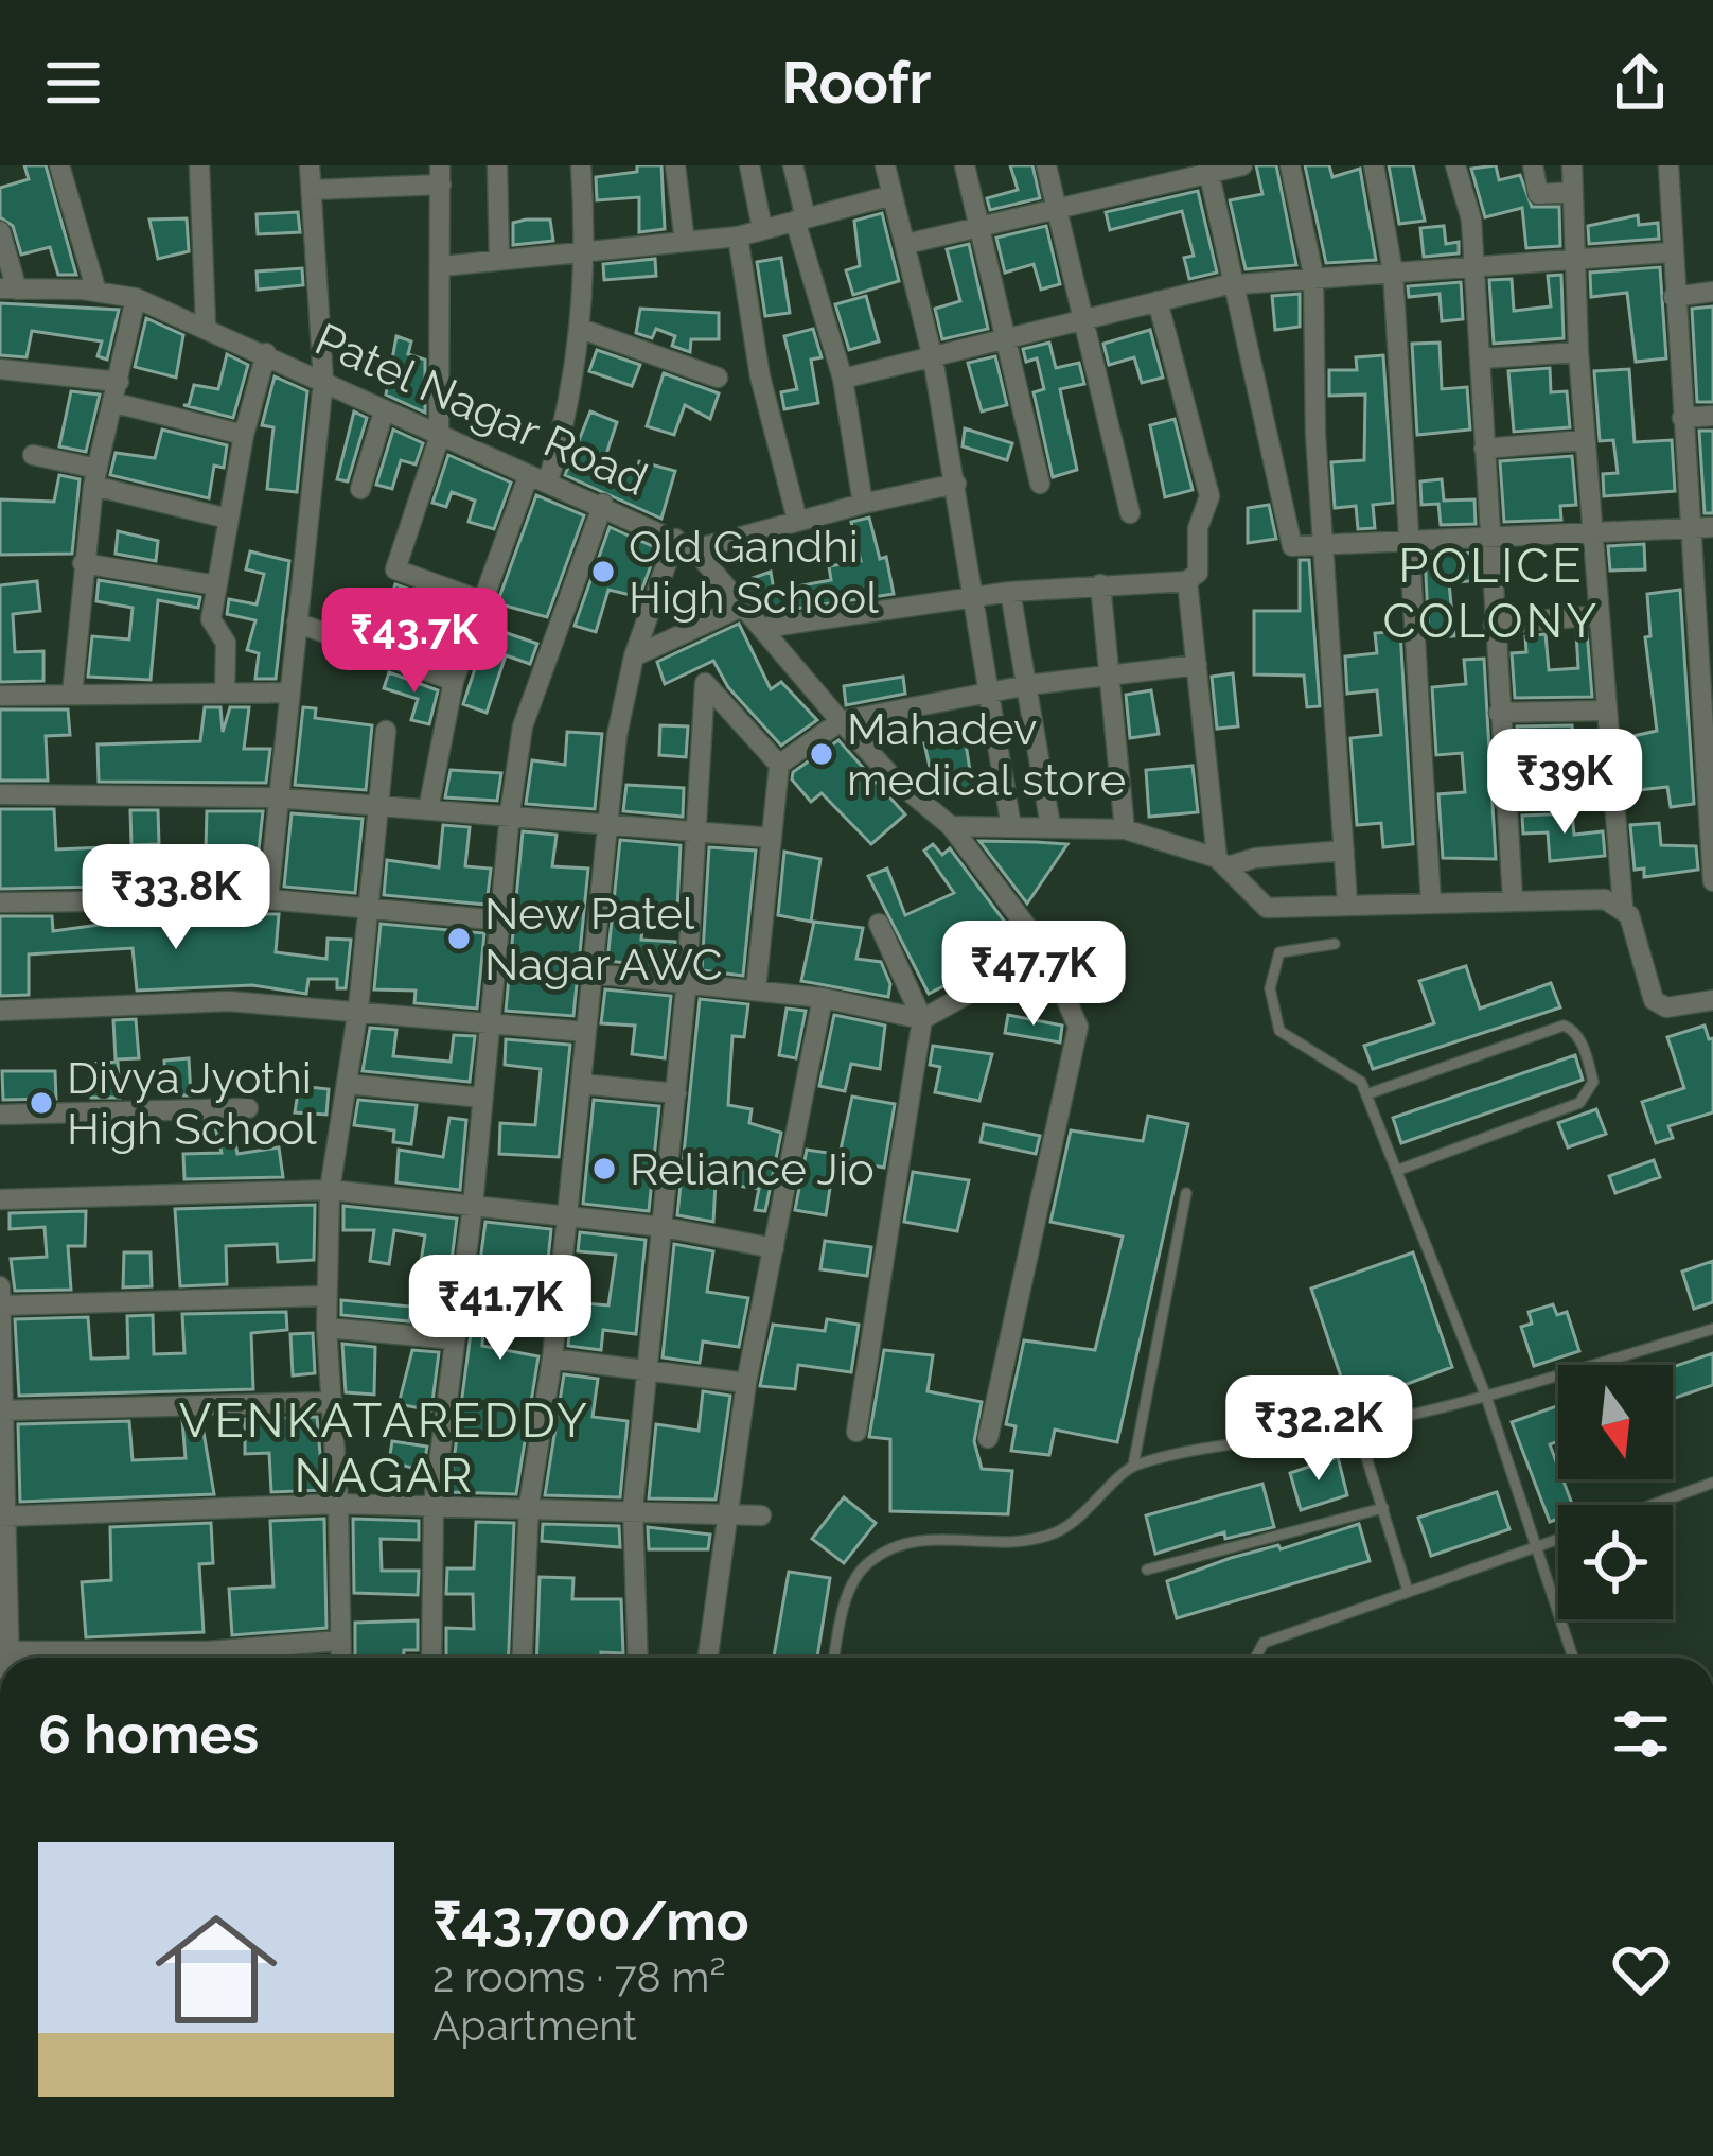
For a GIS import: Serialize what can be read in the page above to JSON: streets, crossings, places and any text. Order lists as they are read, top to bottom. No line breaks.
{"streets":{"street":["Patel Nagar Road"]},"districts":["POLICE COLONY","VENKATAREDDY NAGAR"],"places":["Old Gandhi High School","Mahadev medical store","New Patel Nagar AWC","Divya Jyothi High School","Reliance Jio"],"north":"bottom","page":{"header":"Roofr","price":["₹43.7K","₹39K","₹33.8K","₹47.7K","₹41.7K","₹32.2K"],"heading":"6 homes","list":[{"name":"₹43,700/mo","note":"2 rooms · 78 m² · Apartment"}]}}
